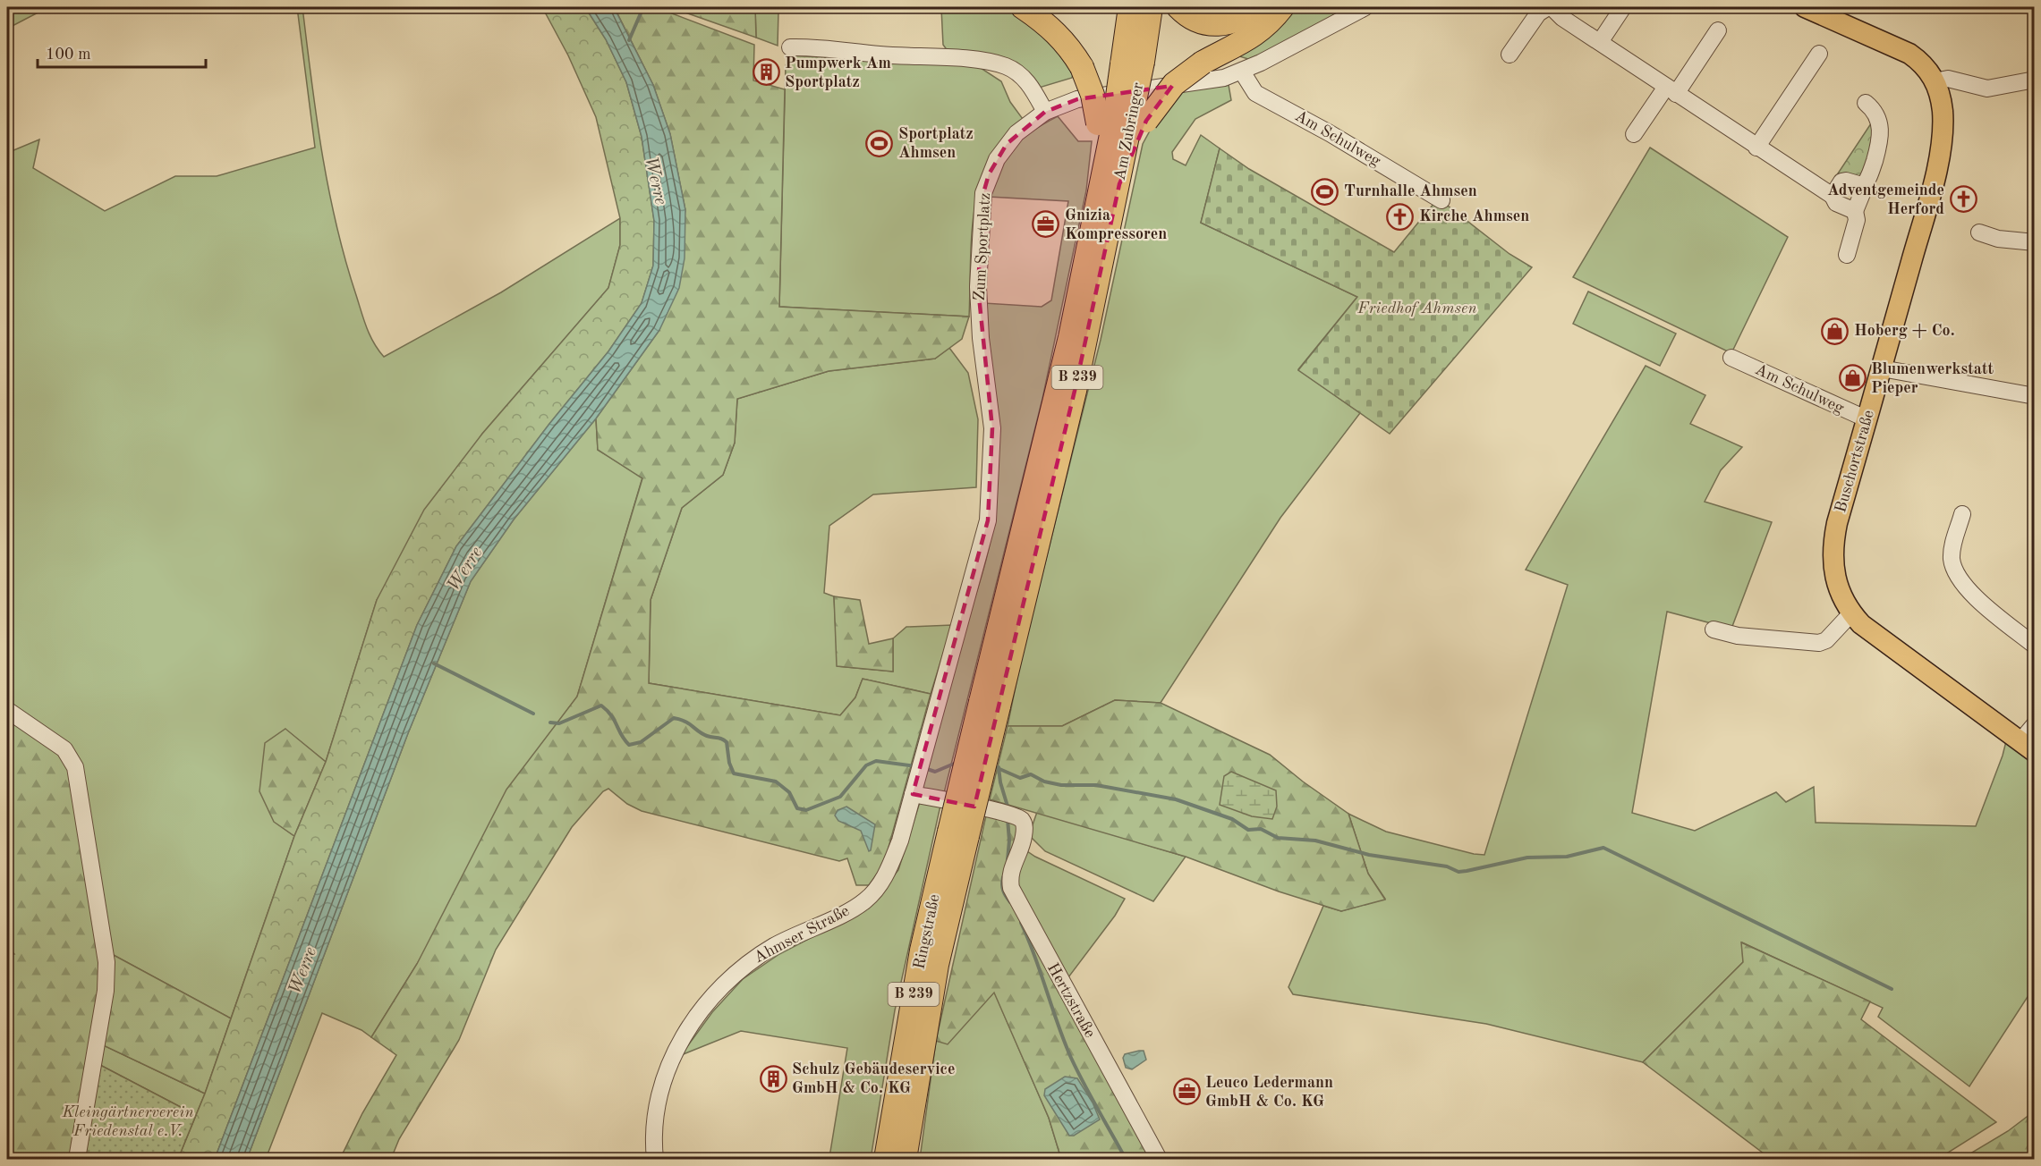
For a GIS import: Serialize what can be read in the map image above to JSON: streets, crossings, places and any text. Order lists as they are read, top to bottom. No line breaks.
{"streets":{"highway":["Am Zubringer","B 239","Ringstraße"],"main road":["Buschortstraße"],"street":["Am Schulweg","Zum Sportplatz","Ahmser Straße","Hertzstraße"]},"crossings":[["Am Zubringer","Ringstraße"],["Am Schulweg","Zum Sportplatz"],["Am Schulweg","Buschortstraße"],["Zum Sportplatz","Ahmser Straße"],["Ahmser Straße","Hertzstraße"]],"water":["Werre"],"parks":["Friedhof Ahmsen","Kleingärtnerverein Friedenstal e.V."],"places":{"building":["Pumpwerk Am Sportplatz","Schulz Gebäudeservice GmbH & Co. KG"],"sports":["Sportplatz Ahmsen","Turnhalle Ahmsen"],"church":["Adventgemeinde Herford","Kirche Ahmsen"],"office":["Gnizia Kompressoren","Leuco Ledermann GmbH & Co. KG"],"shop":["Hoberg + Co.","Blumenwerkstatt Pieper"]},"scale_bar":"100 m"}
